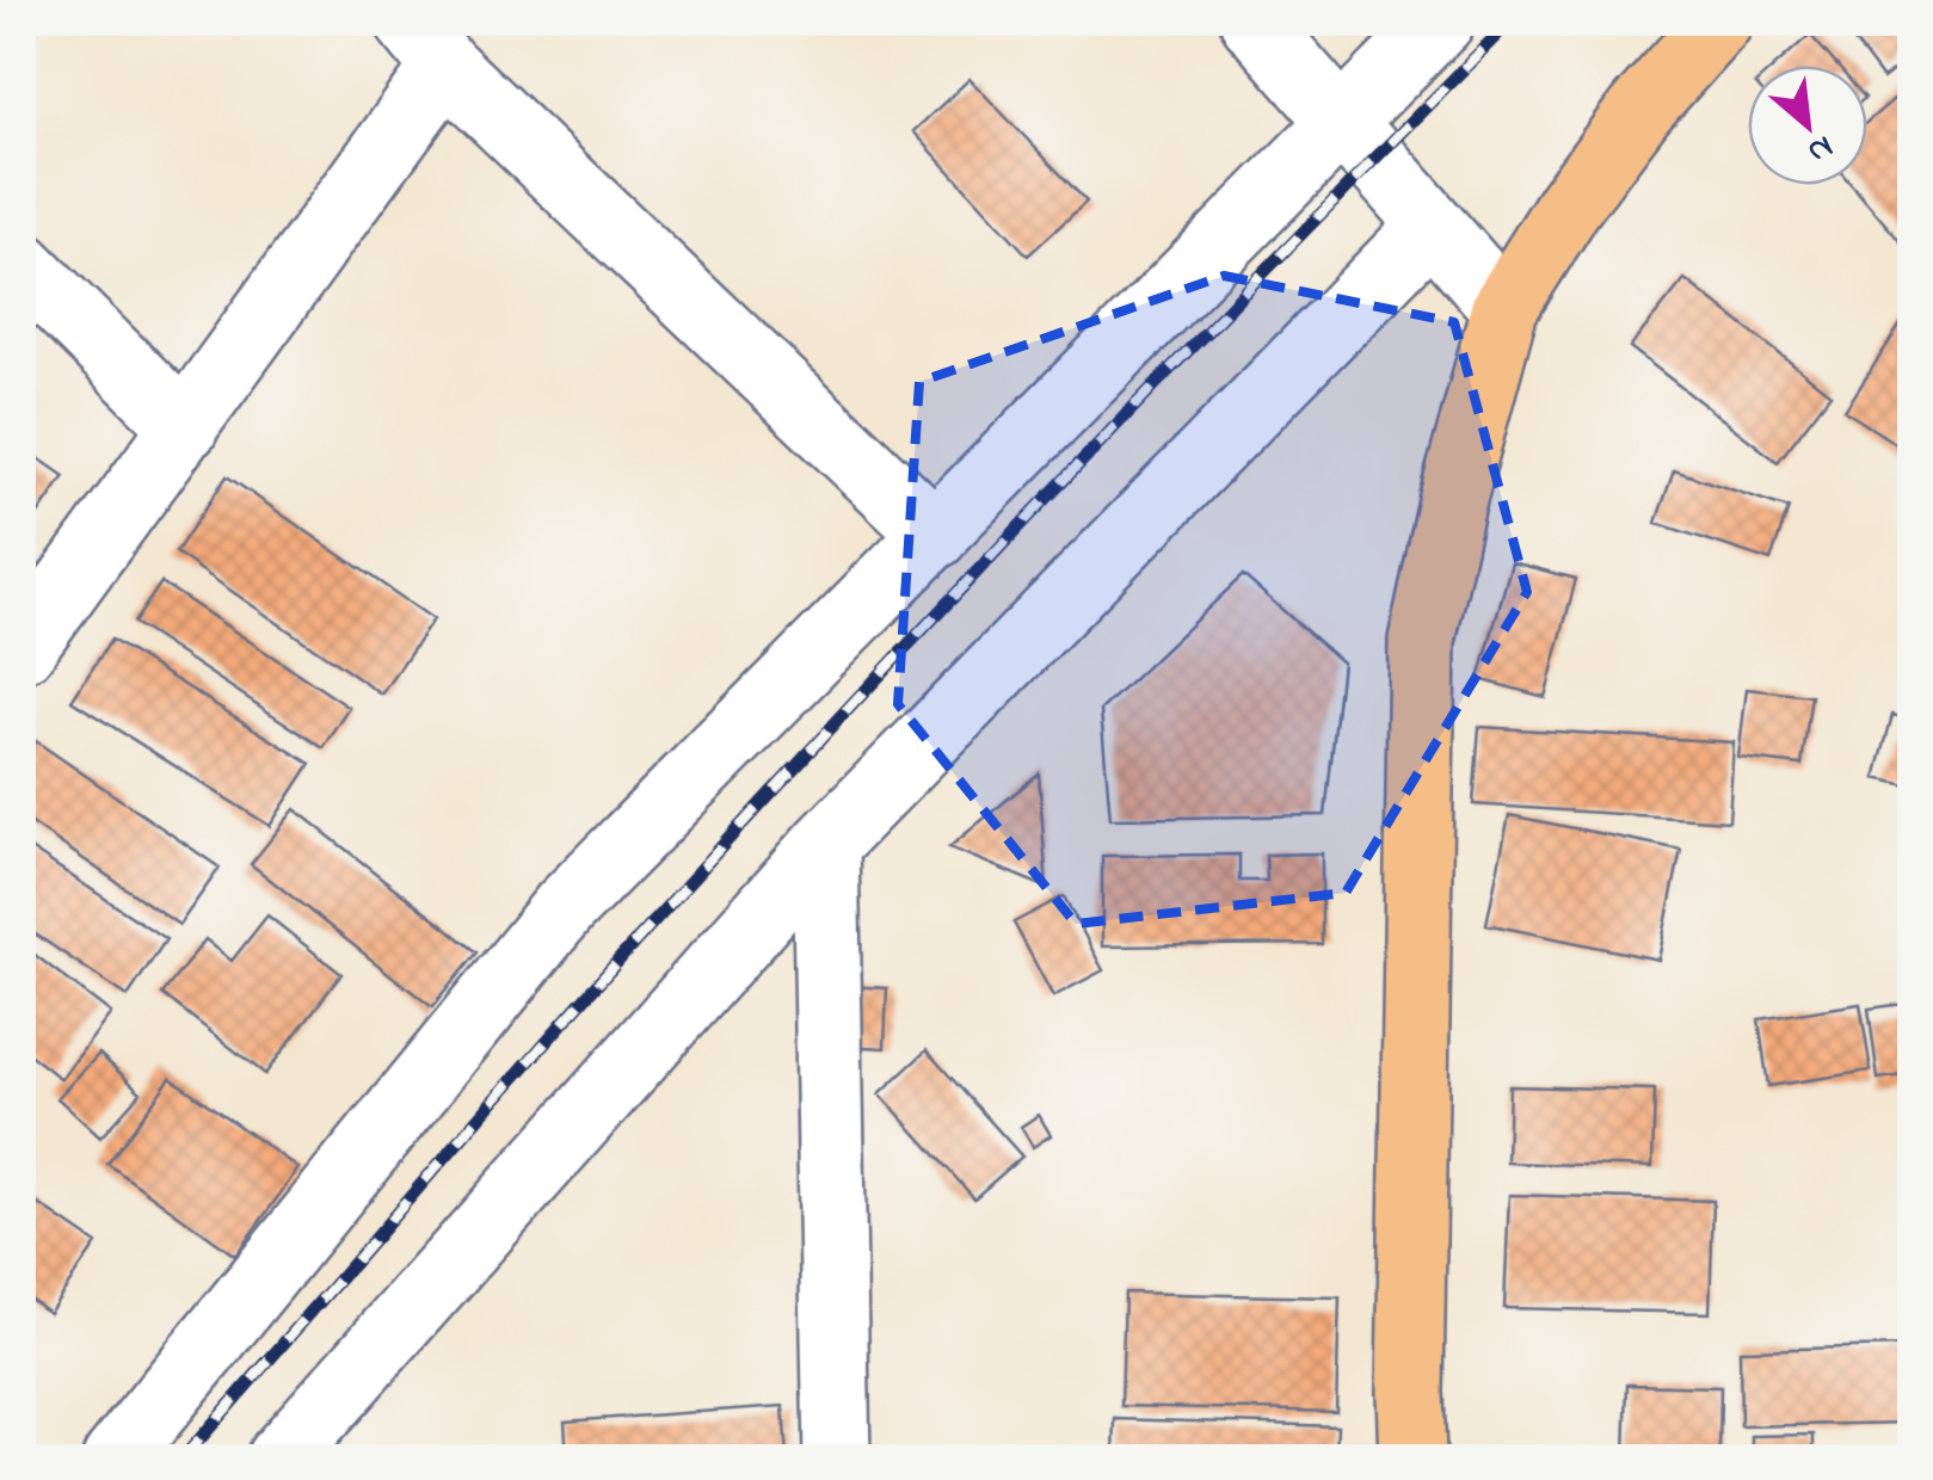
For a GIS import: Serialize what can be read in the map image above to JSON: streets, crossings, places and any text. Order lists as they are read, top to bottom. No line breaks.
{"north":"bottom right"}
